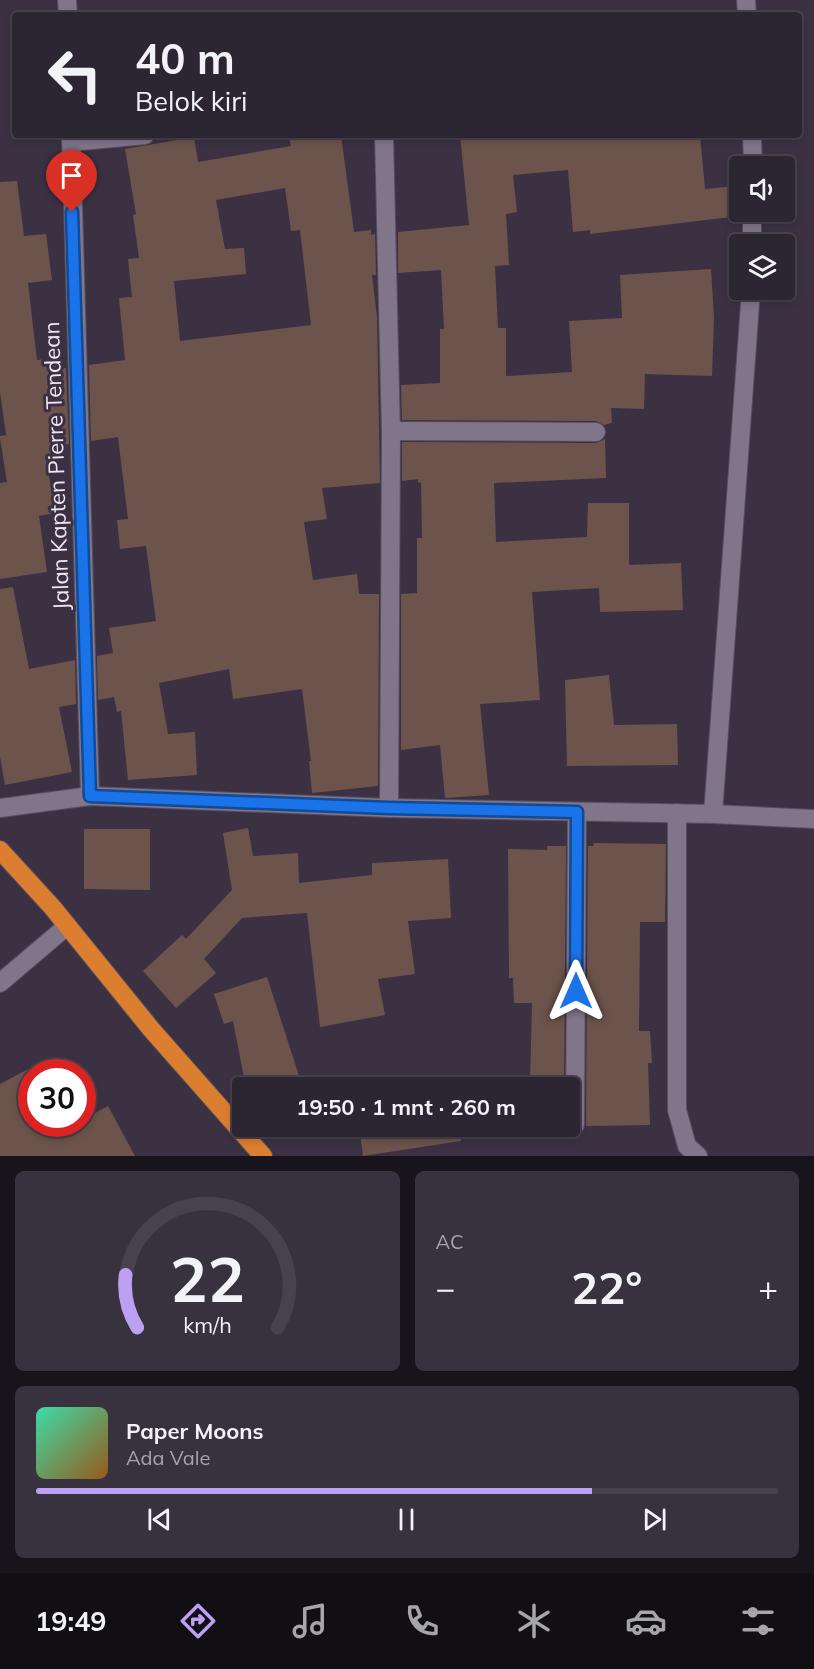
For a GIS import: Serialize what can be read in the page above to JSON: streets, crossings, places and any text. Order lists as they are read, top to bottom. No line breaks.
{"streets":{"street":["Jalan Kapten Pierre Tendean"]},"page":{"turn":["40 m","Belok kiri"],"limit":"30","trip":"19:50 · 1 mnt · 260 m","tile":"AC","heat":["−","22°","+"],"song":["Paper Moons","Ada Vale"],"tabs":"19:49","gauge":["22","km/h"]}}
